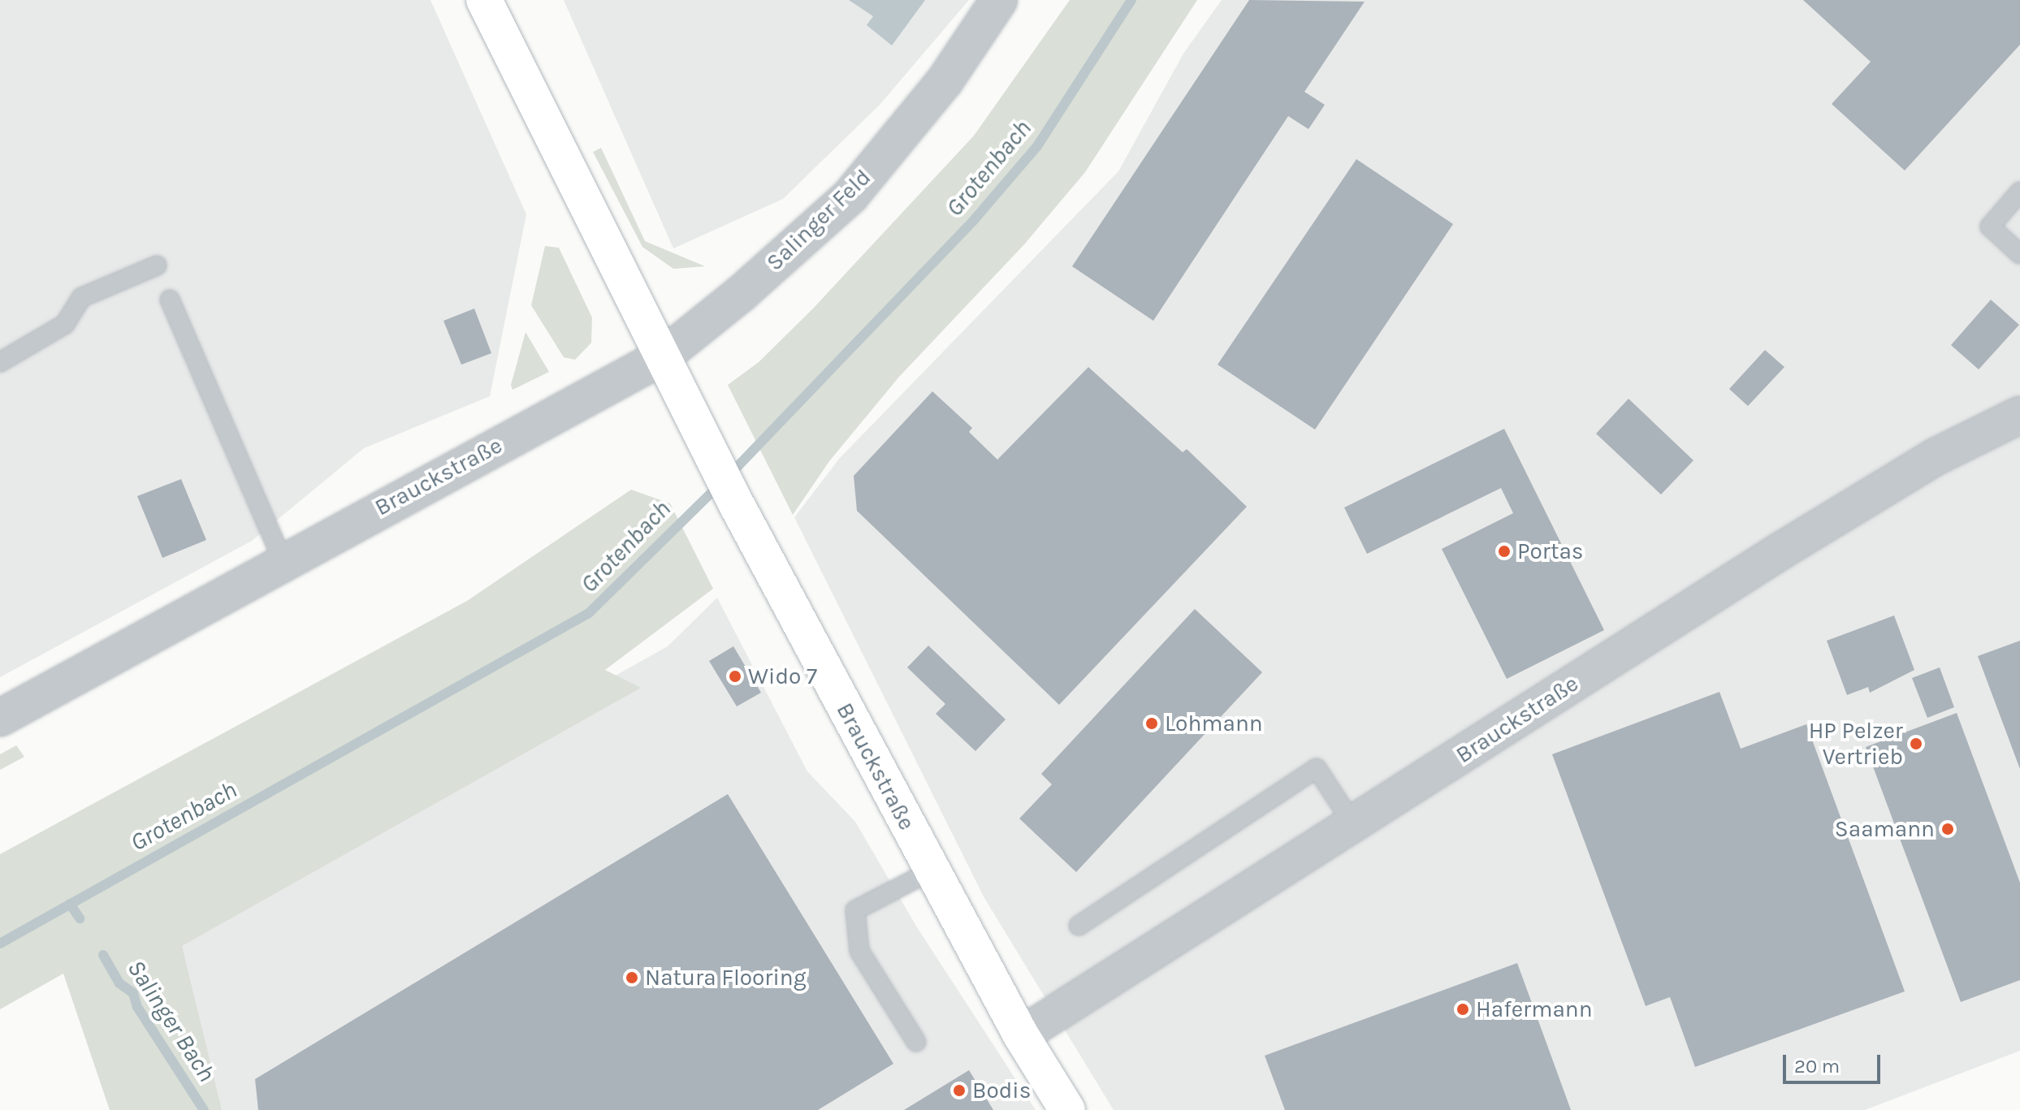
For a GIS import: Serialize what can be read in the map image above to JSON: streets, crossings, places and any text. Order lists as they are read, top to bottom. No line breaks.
{"streets":{"street":["Salinger Feld","Brauckstraße"]},"crossings":[["Salinger Feld","Brauckstraße"]],"water":["Grotenbach","Salinger Bach"],"places":["Portas","Wido 7","Lohmann","HP Pelzer Vertrieb","Saamann","Natura Flooring","Hafermann","Bodis"],"scale_bar":"20 m"}
